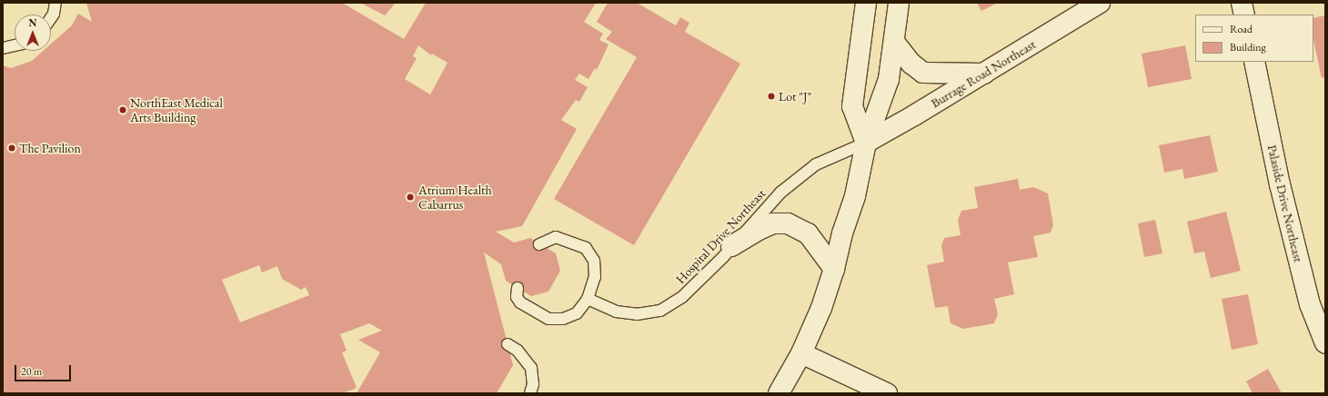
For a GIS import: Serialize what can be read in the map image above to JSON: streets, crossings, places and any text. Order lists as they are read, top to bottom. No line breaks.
{"streets":{"main road":["Burrage Road Northeast","Palaside Drive Northeast"],"lane":["Hospital Drive Northeast"]},"crossings":[["Burrage Road Northeast","Hospital Drive Northeast"]],"places":["Lot \"J\"","NorthEast Medical Arts Building","The Pavilion","Atrium Health Cabarrus"],"legend":["Road","Building"],"scale_bar":"20 m","north":"top"}
